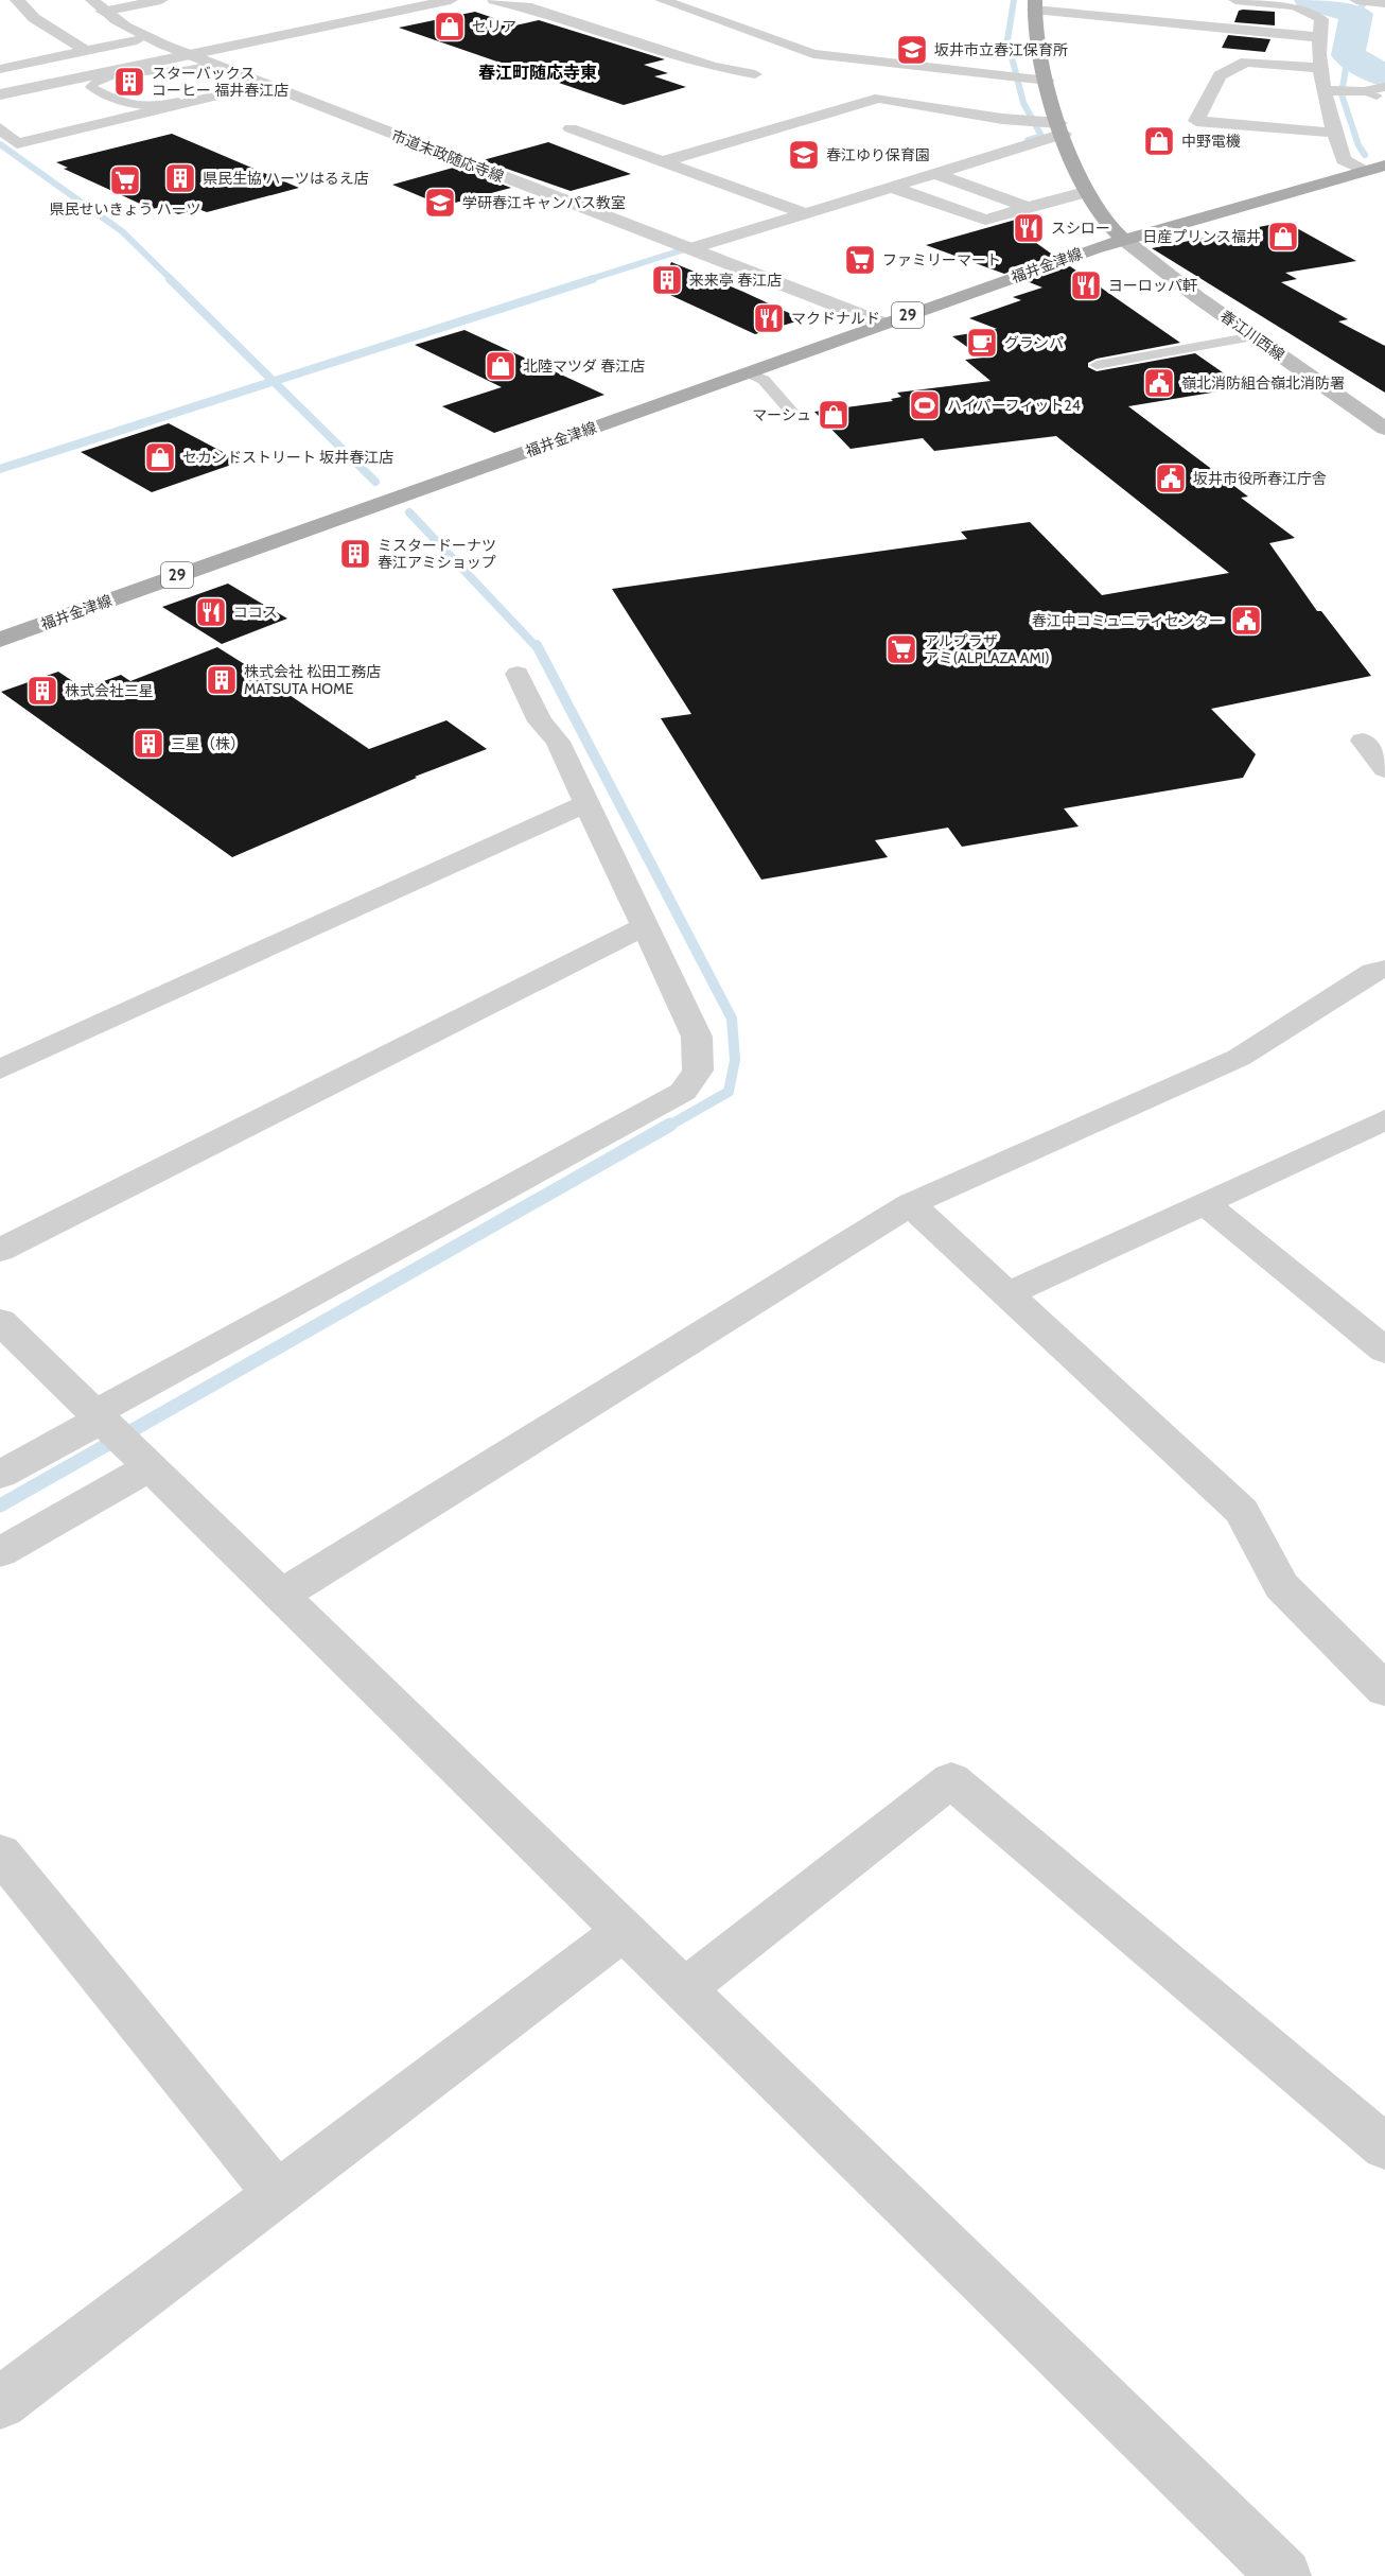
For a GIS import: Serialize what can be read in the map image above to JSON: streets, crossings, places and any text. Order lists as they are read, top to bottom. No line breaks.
{"streets":{"main road":["福井金津線","29","春江川西線"],"street":["市道末政随応寺線"]},"crossings":[["市道末政随応寺線","福井金津線"],["福井金津線","春江川西線"]],"districts":["春江町随応寺東"],"places":{"shop":["セリア","中野電機","日産プリンス福井","北陸マツダ 春江店","マーシュ","セカンドストリート 坂井春江店"],"school or university":["坂井市立春江保育所","春江ゆり保育園","学研春江キャンパス教室"],"building":["スターバックス コーヒー 福井春江店","県民生協 ハーツはるえ店","来来亭 春江店","ミスタードーナツ 春江アミショップ","株式会社 松田工務店 MATSUTA HOME","株式会社三星","三星（株）"],"supermarket":["県民せいきょう ハーツ","ファミリーマート","アルプラザ アミ(ALPLAZA AMI)"],"restaurant":["スシロー","ヨーロッパ軒","マクドナルド","ココス"],"cafe":["グランパ"],"public building":["嶺北消防組合嶺北消防署","坂井市役所春江庁舎","春江中コミュニティセンター"],"sports":["ハイパーフィット24"]}}
